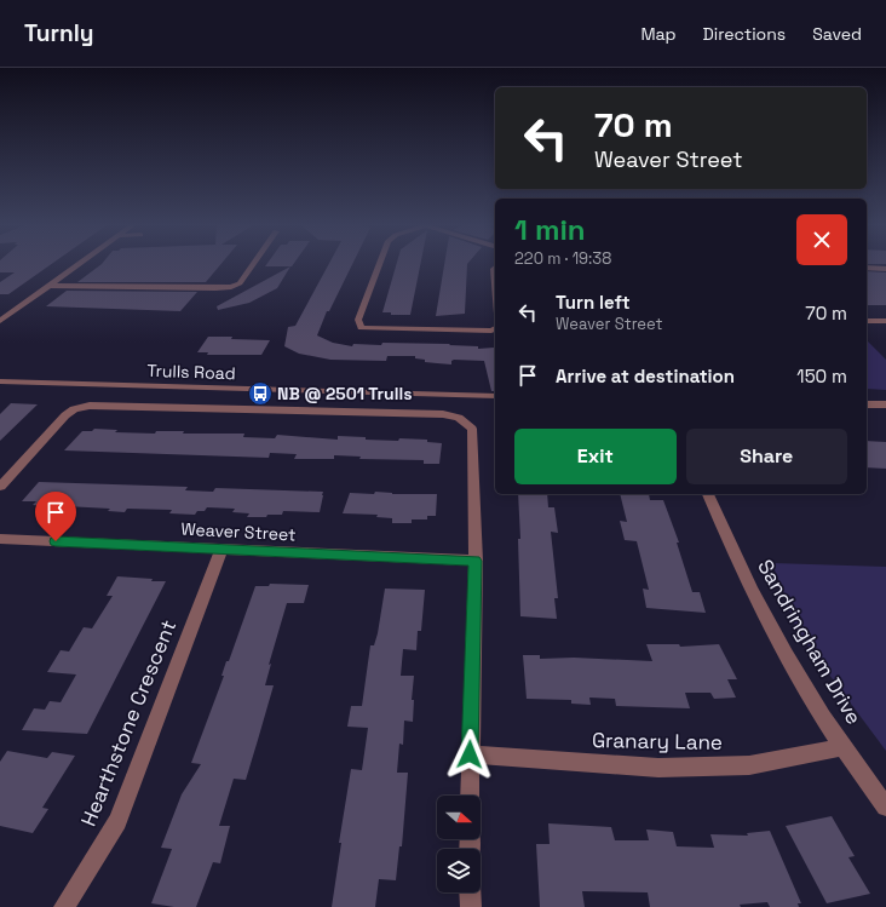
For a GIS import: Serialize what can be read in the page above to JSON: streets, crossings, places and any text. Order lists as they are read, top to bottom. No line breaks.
{"streets":{"street":["Trulls Road","Weaver Street","Sandringham Drive","Hearthstone Crescent","Granary Lane"]},"crossings":[["Weaver Street","Hearthstone Crescent"],["Sandringham Drive","Granary Lane"]],"places":{"bus stop":["NB @ 2501 Trulls"]},"north":"right","page":{"header":"Turnly","nav":["Map","Directions","Saved"],"turn":["70 m","Weaver Street"],"heading":["1 min","220 m · 19:38"],"list":[{"name":"Turn left","note":"Weaver Street","value":"70 m"},{"name":"Arrive at destination","value":"150 m"}],"buttons":["Exit","Share"]}}
